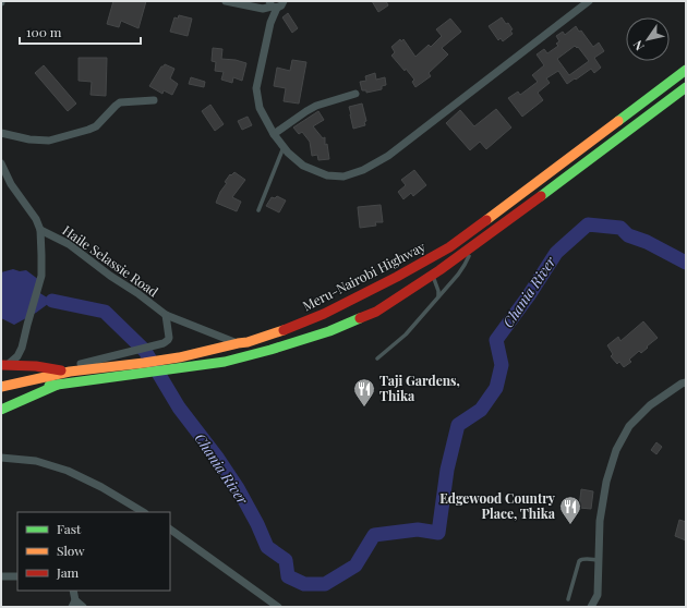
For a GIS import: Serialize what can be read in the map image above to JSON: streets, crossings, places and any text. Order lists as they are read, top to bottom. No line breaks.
{"streets":{"highway":["Meru-Nairobi Highway"],"street":["Haile Selassie Road"]},"crossings":[["Haile Selassie Road","Meru-Nairobi Highway"]],"water":["Chania River"],"places":{"restaurant":["Taji Gardens, Thika","Edgewood Country Place, Thika"]},"legend":["Fast","Slow","Jam"],"scale_bar":"100 m","north":"bottom left"}
